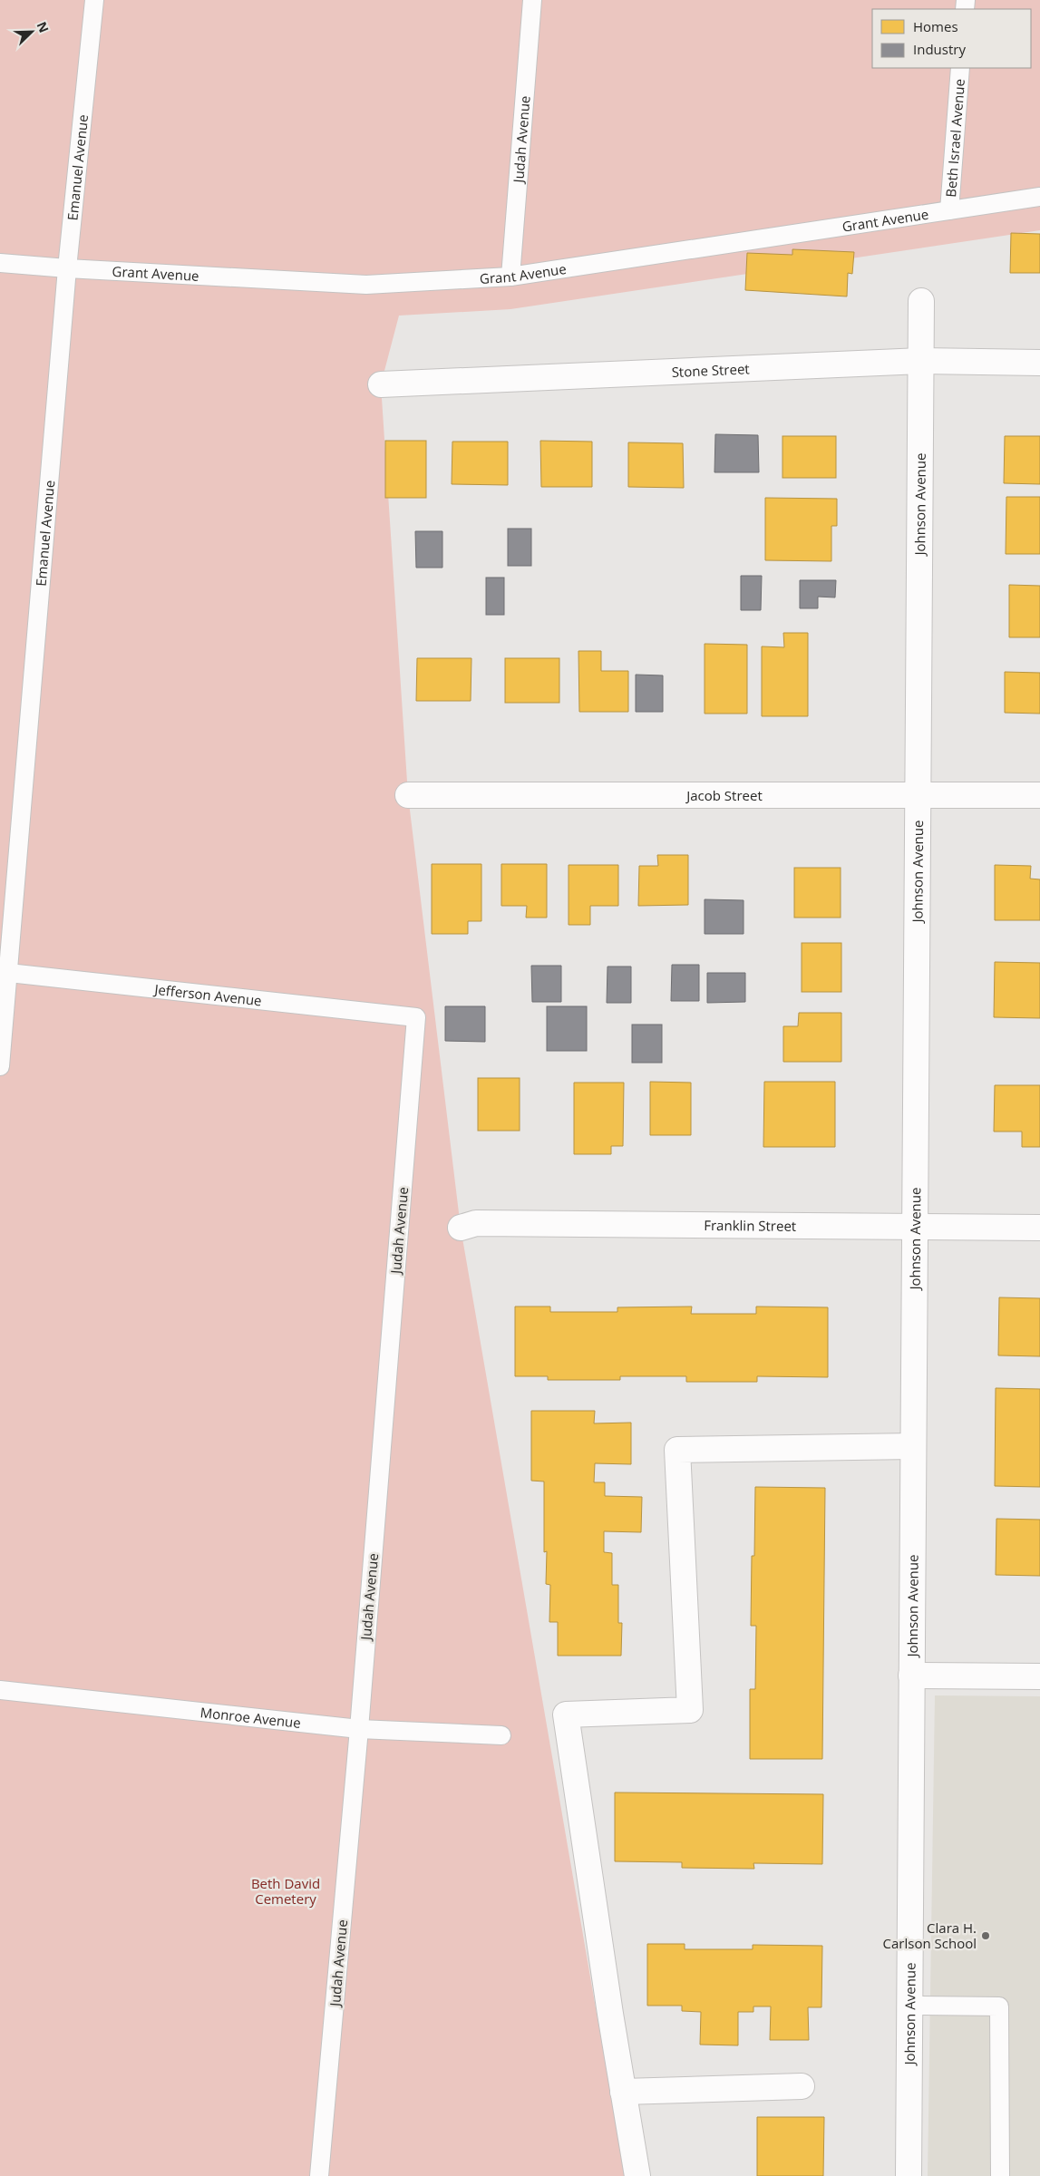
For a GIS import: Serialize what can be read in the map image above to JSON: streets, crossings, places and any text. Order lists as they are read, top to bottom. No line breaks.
{"streets":{"street":["Stone Street","Johnson Avenue","Jacob Street","Franklin Street"],"lane":["Judah Avenue","Beth Israel Avenue","Emanuel Avenue","Grant Avenue","Jefferson Avenue","Monroe Avenue"]},"crossings":[["Judah Avenue","Grant Avenue"],["Judah Avenue","Jefferson Avenue"],["Judah Avenue","Monroe Avenue"],["Beth Israel Avenue","Grant Avenue"],["Emanuel Avenue","Grant Avenue"],["Emanuel Avenue","Jefferson Avenue"],["Stone Street","Johnson Avenue"],["Johnson Avenue","Jacob Street"],["Johnson Avenue","Franklin Street"]],"parks":["Beth David Cemetery"],"places":["Clara H. Carlson School"],"legend":["Homes","Industry"],"north":"top right"}
